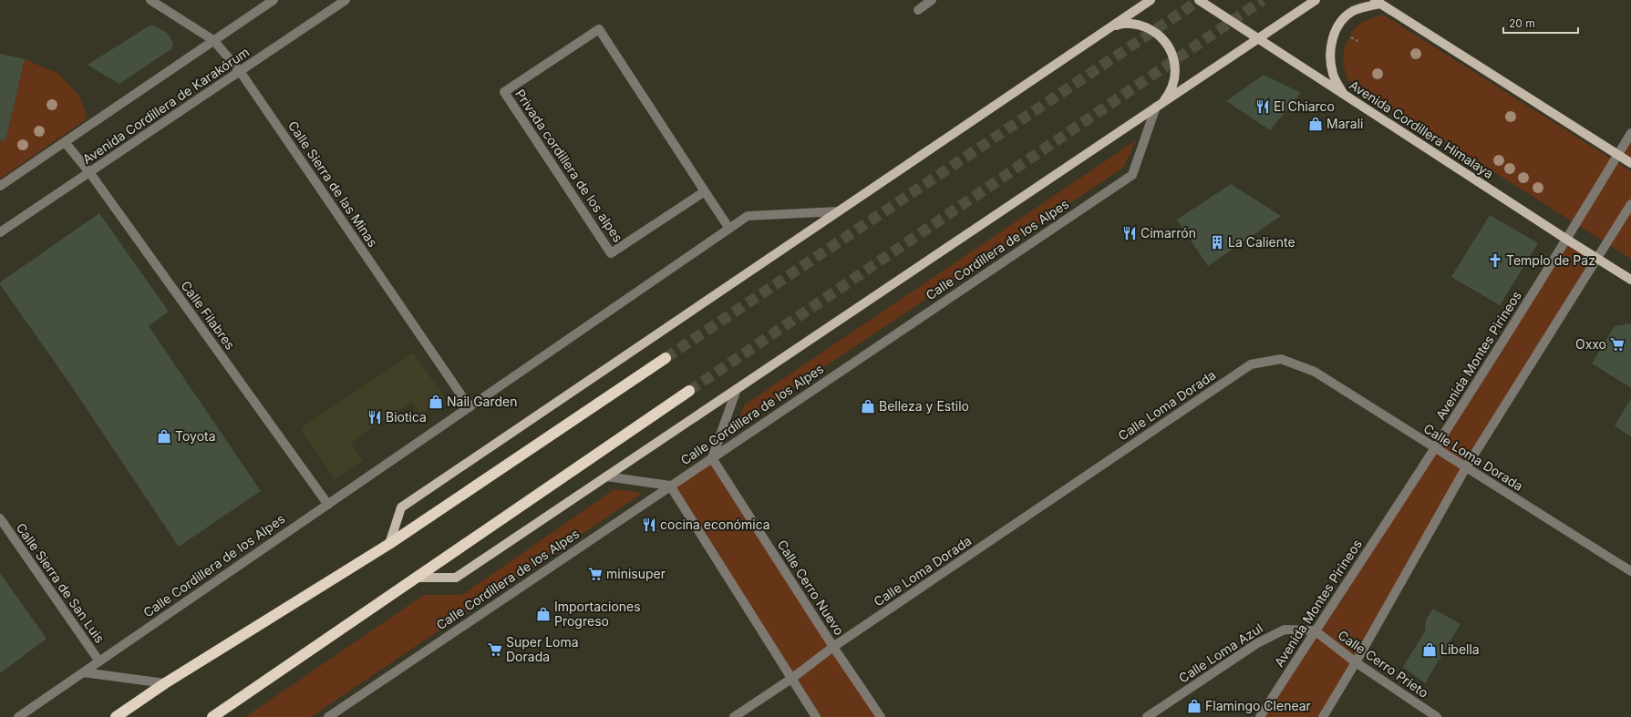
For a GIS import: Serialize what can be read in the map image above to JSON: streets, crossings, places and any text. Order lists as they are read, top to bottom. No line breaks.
{"streets":{"main road":["Avenida Cordillera Himalaya"],"street":["Avenida Cordillera de Karakórum","Privada cordillera de los alpes","Calle Sierra de las Minas","Calle Cordillera de los Alpes","Calle Filabres","Avenida Montes Pirineos","Calle Loma Dorada","Calle Sierra de San Luis","Calle Cerro Nuevo","Calle Loma Azul","Calle Cerro Prieto"]},"crossings":[["Avenida Cordillera de Karakórum","Calle Sierra de las Minas"],["Avenida Cordillera de Karakórum","Calle Filabres"],["Avenida Cordillera Himalaya","Avenida Montes Pirineos"],["Calle Sierra de las Minas","Calle Cordillera de los Alpes"],["Calle Cordillera de los Alpes","Calle Filabres"],["Calle Cordillera de los Alpes","Calle Sierra de San Luis"],["Calle Cordillera de los Alpes","Calle Cerro Nuevo"],["Avenida Montes Pirineos","Calle Loma Dorada"],["Avenida Montes Pirineos","Calle Loma Azul"],["Avenida Montes Pirineos","Calle Cerro Prieto"],["Calle Loma Dorada","Calle Cerro Nuevo"],["Calle Loma Azul","Calle Cerro Prieto"]],"places":{"restaurant":["El Chiarco","Cimarrón","Biotica","cocina económica"],"shop":["Marali","Nail Garden","Belleza y Estilo","Toyota","Importaciones Progreso","Libella","Flamingo Clenear"],"building":["La Caliente"],"church":["Templo de Paz"],"supermarket":["Oxxo","minisuper","Super Loma Dorada"]},"scale_bar":"20 m"}
